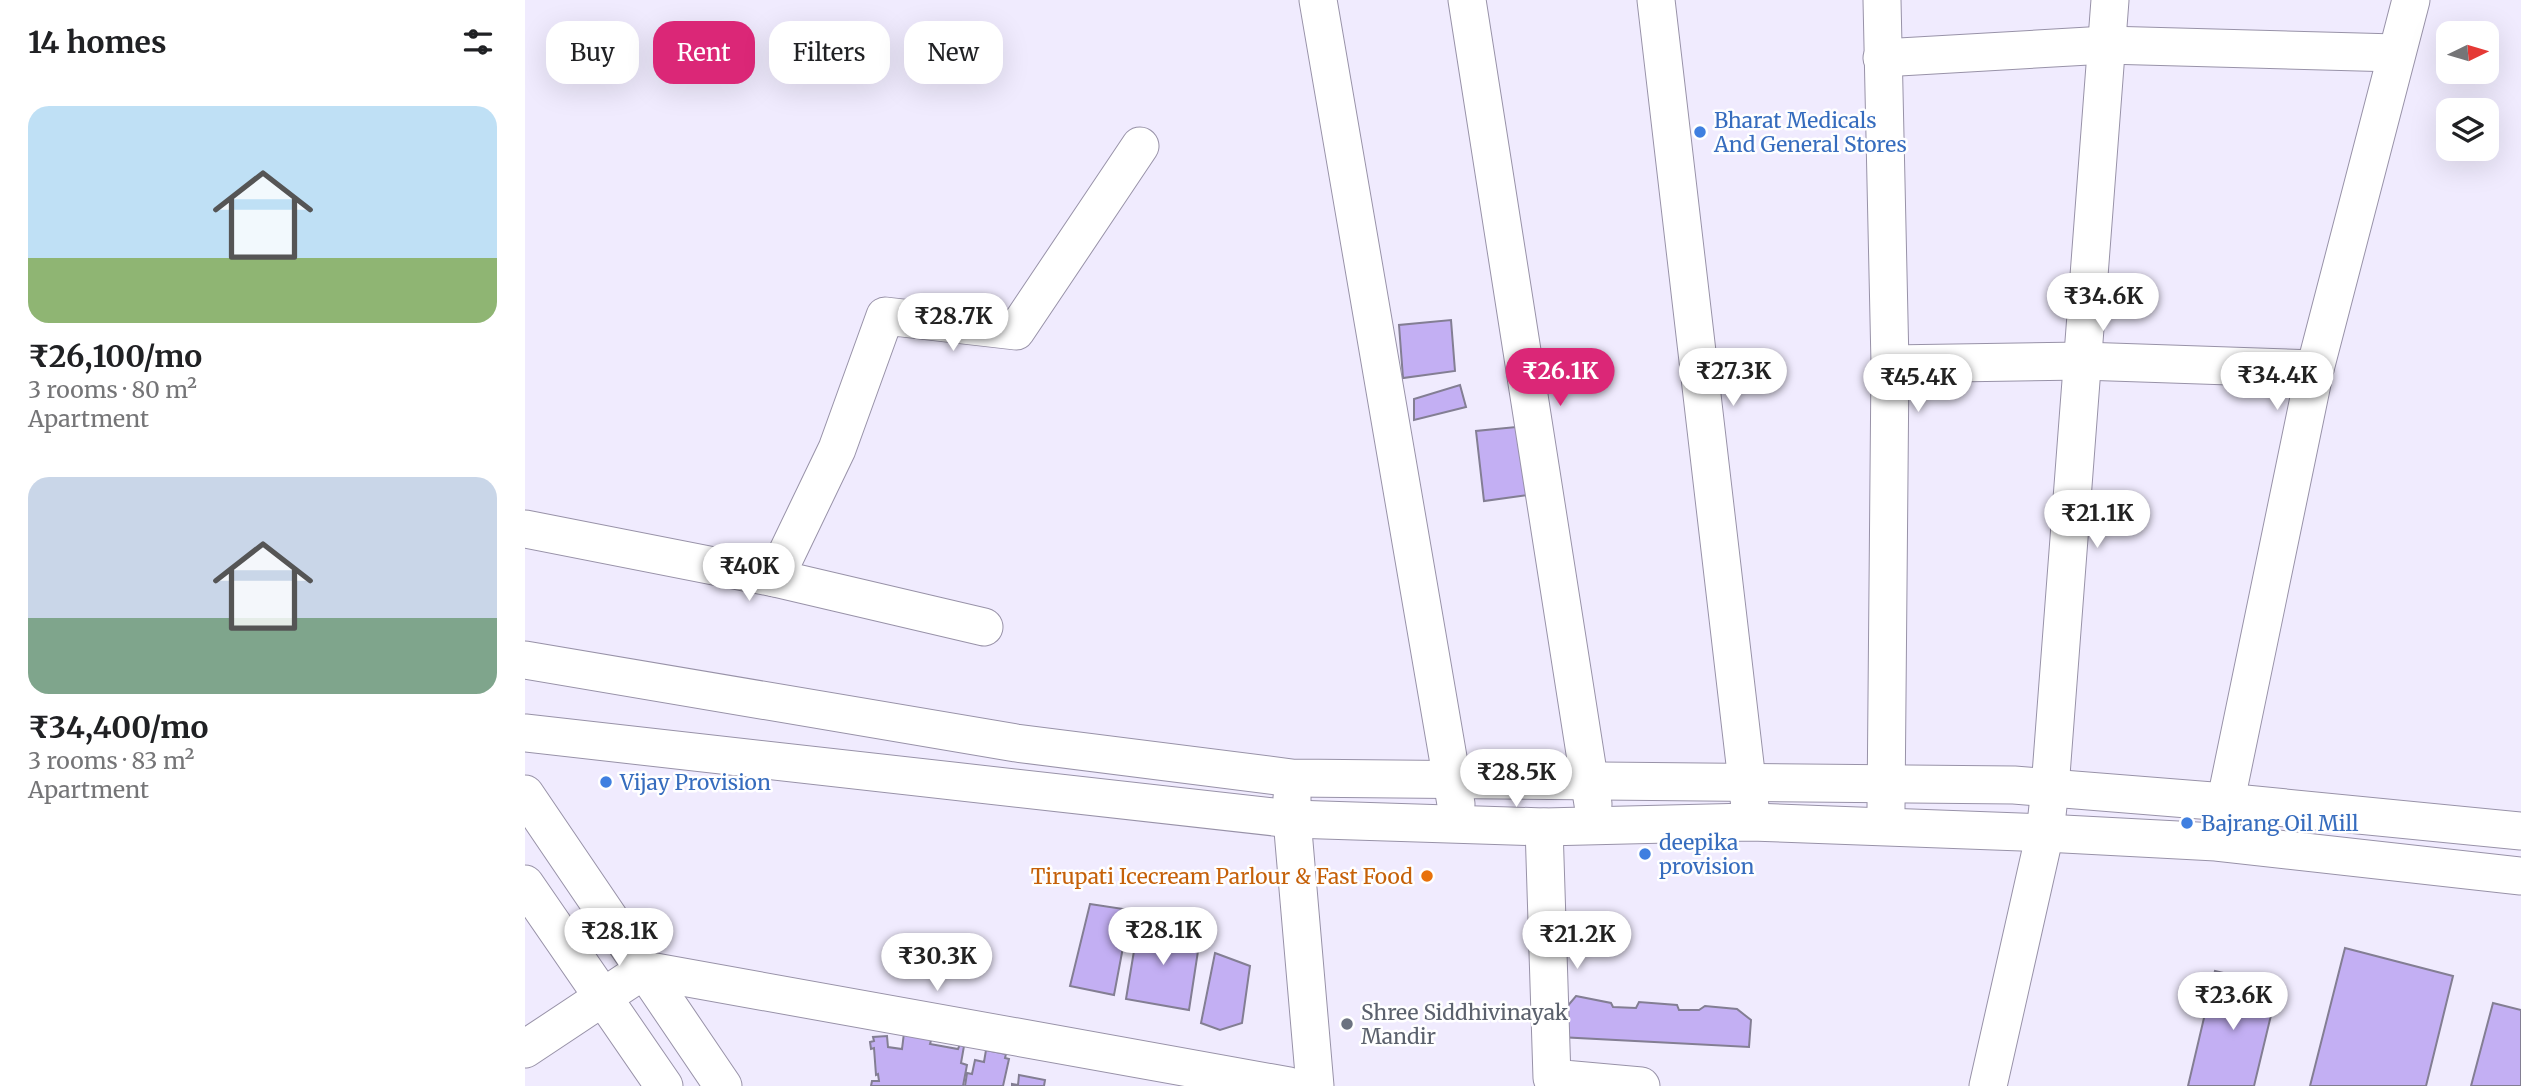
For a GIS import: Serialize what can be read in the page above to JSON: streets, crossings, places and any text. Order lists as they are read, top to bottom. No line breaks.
{"places":["Bharat Medicals And General Stores","Vijay Provision","Bajrang Oil Mill","deepika provision","Tirupati Icecream Parlour & Fast Food","Shree Siddhivinayak Mandir"],"north":"right","page":{"heading":"14 homes","chip":["Buy","Rent","Filters","New"],"list":[{"name":"₹26,100/mo","note":"3 rooms · 80 m² · Apartment"},{"name":"₹34,400/mo","note":"3 rooms · 83 m² · Apartment"}],"price":["₹34.6K","₹28.7K","₹26.1K","₹27.3K","₹34.4K","₹45.4K","₹21.1K","₹40K","₹28.5K","₹28.1K","₹28.1K","₹21.2K","₹30.3K","₹23.6K"]}}
